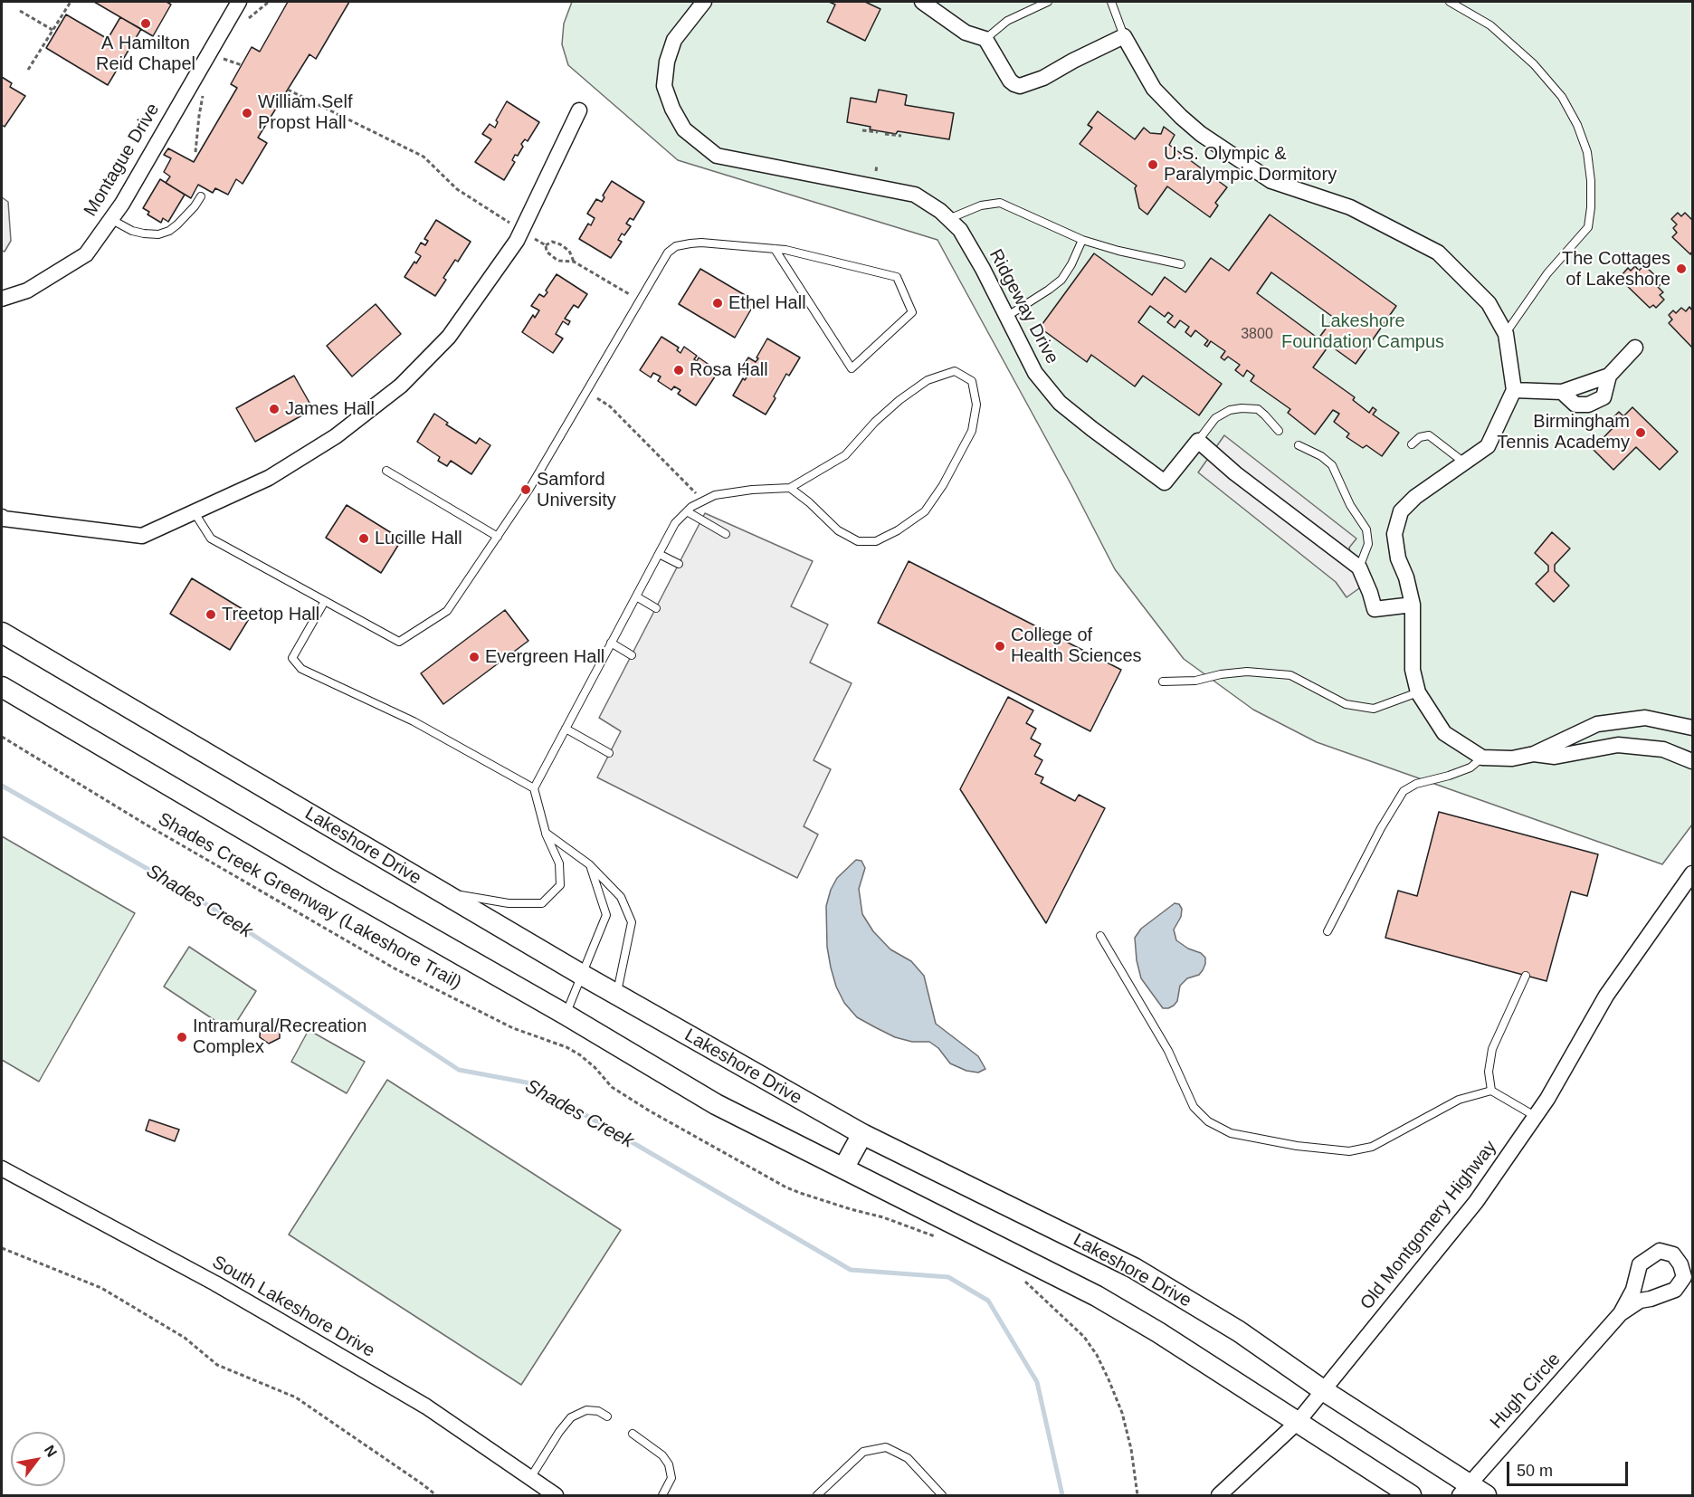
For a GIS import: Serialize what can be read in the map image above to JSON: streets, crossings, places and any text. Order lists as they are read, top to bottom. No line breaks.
{"streets":{"main road":["Lakeshore Drive"],"street":["Montague Drive","Ridgeway Drive","Old Montgomery Highway","South Lakeshore Drive","Hugh Circle"],"path":["Shades Creek Greenway (Lakeshore Trail)"]},"crossings":[["Lakeshore Drive","Old Montgomery Highway"],["Lakeshore Drive","Hugh Circle"]],"water":["Shades Creek"],"parks":["Lakeshore Foundation Campus"],"places":["A Hamilton Reid Chapel","William Self Propst Hall","U.S. Olympic & Paralympic Dormitory","The Cottages of Lakeshore","Ethel Hall","Rosa Hall","James Hall","Birmingham Tennis Academy","Samford University","Lucille Hall","Treetop Hall","College of Health Sciences","Evergreen Hall","Intramural/Recreation Complex"],"house_numbers":["3800"],"scale_bar":"50 m","north":"top right"}
